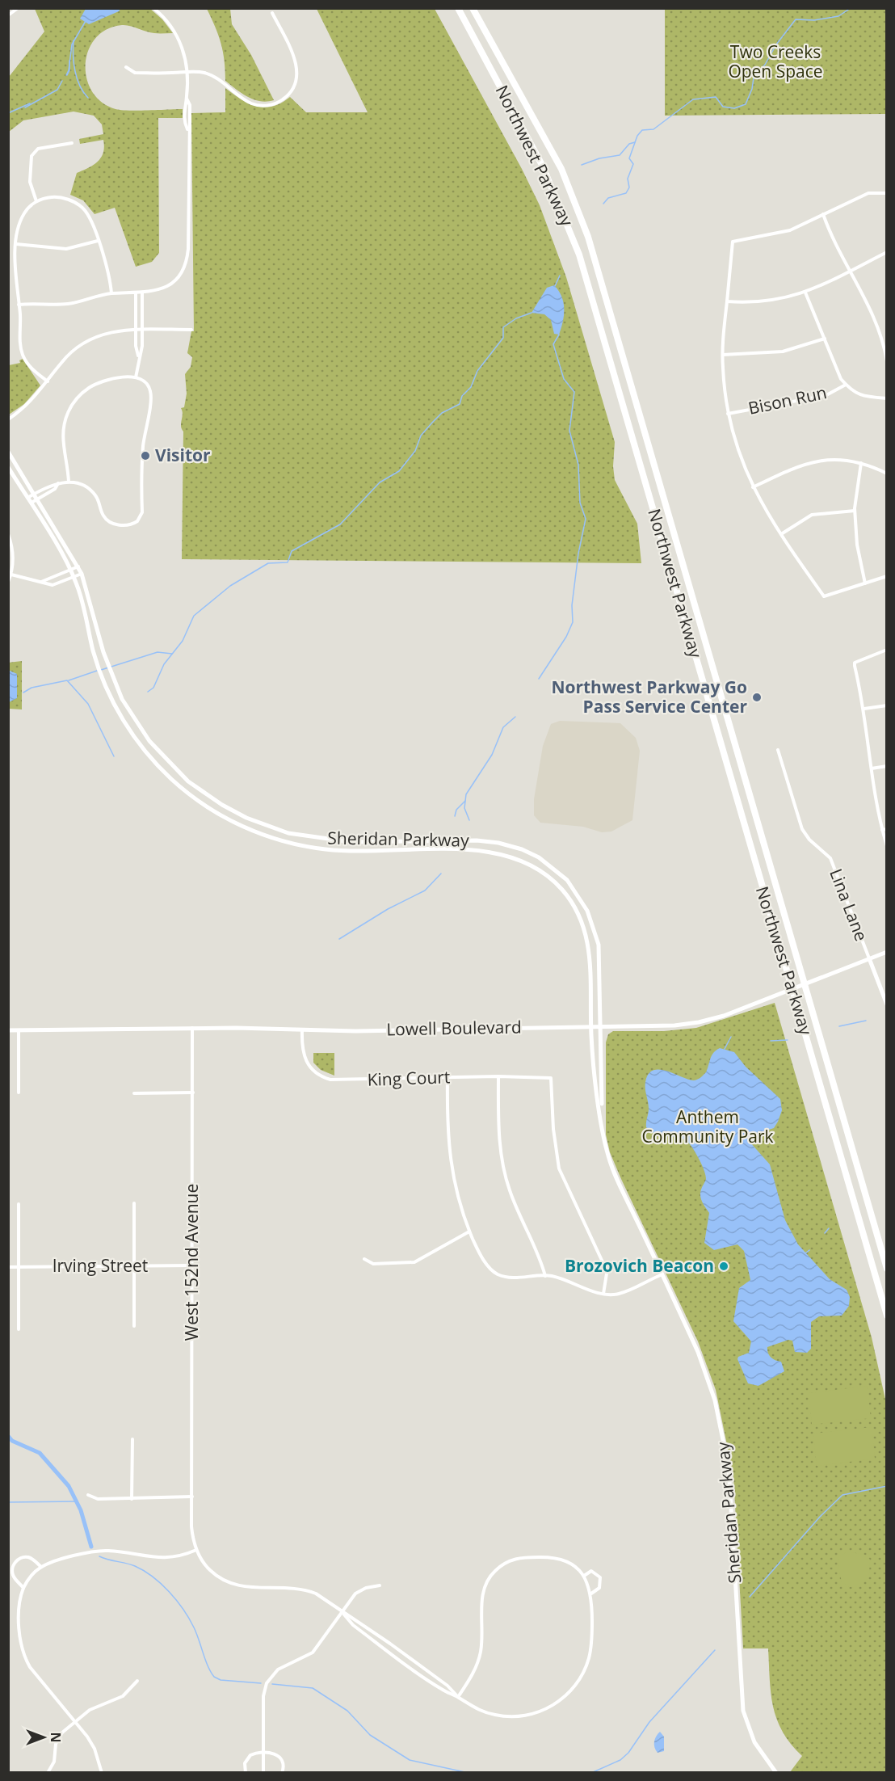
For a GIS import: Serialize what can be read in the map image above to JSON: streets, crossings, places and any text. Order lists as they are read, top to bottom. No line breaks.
{"streets":{"highway":["Northwest Parkway"],"main road":["Sheridan Parkway","Lowell Boulevard"],"street":["Bison Run","Lina Lane","King Court","West 152nd Avenue","Irving Street"]},"crossings":[["Sheridan Parkway","Lowell Boulevard"],["Lina Lane","Lowell Boulevard"],["Lowell Boulevard","King Court"],["Lowell Boulevard","West 152nd Avenue"],["West 152nd Avenue","Irving Street"]],"parks":["Two Creeks Open Space","Anthem Community Park"],"places":["Visitor","Northwest Parkway Go Pass Service Center","Brozovich Beacon"],"north":"right"}
